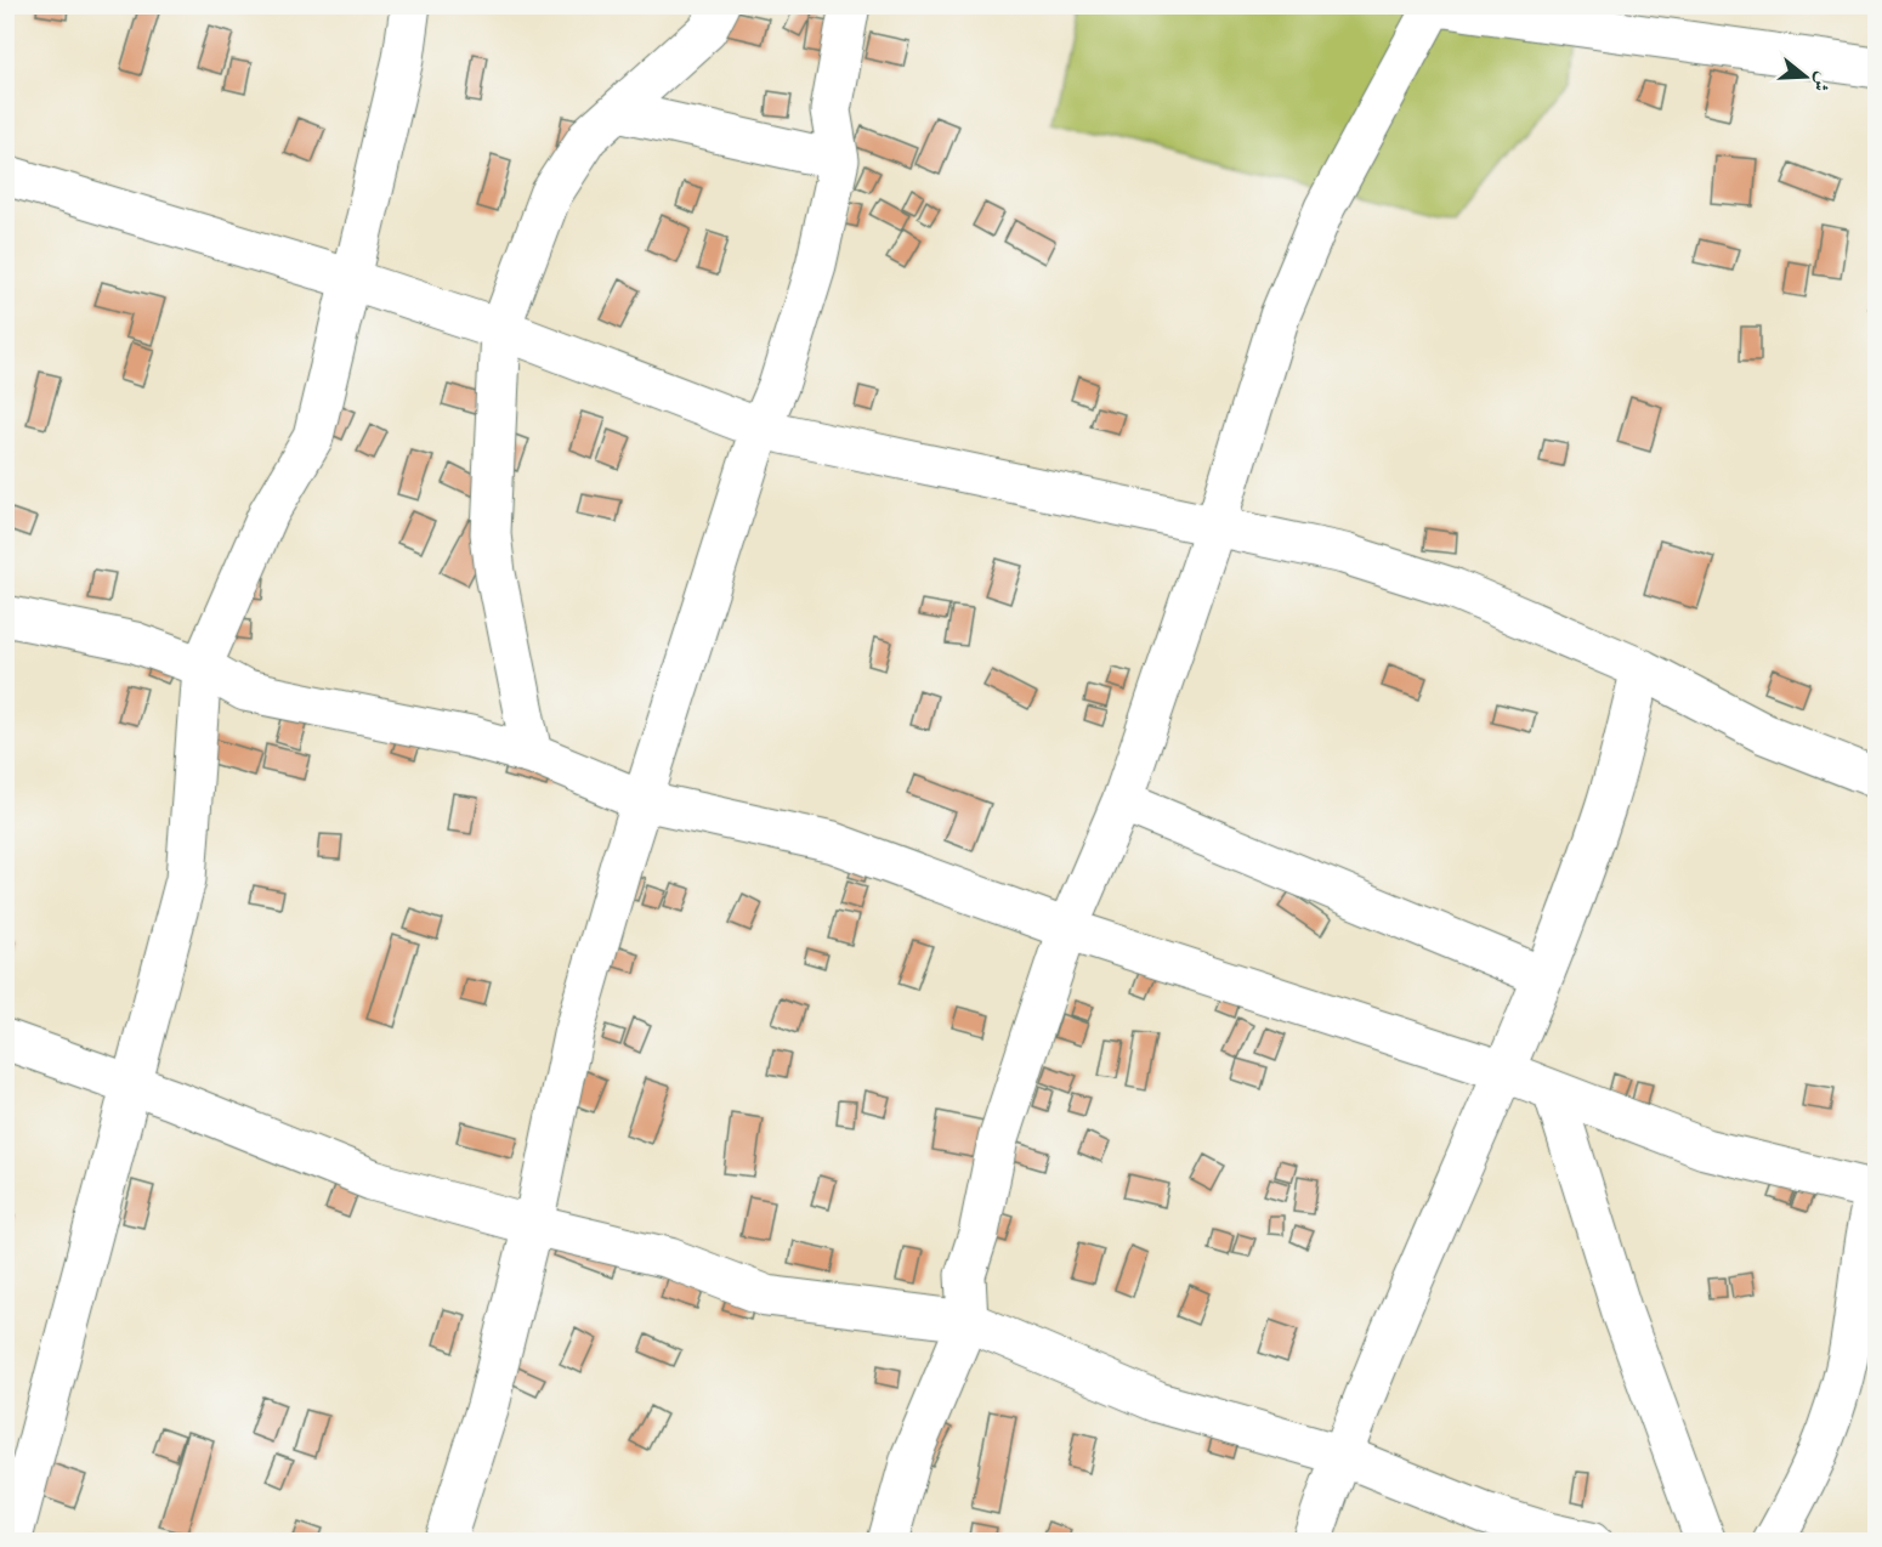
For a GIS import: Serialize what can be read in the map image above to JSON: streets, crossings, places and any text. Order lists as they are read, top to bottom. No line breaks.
{"north":"right"}
